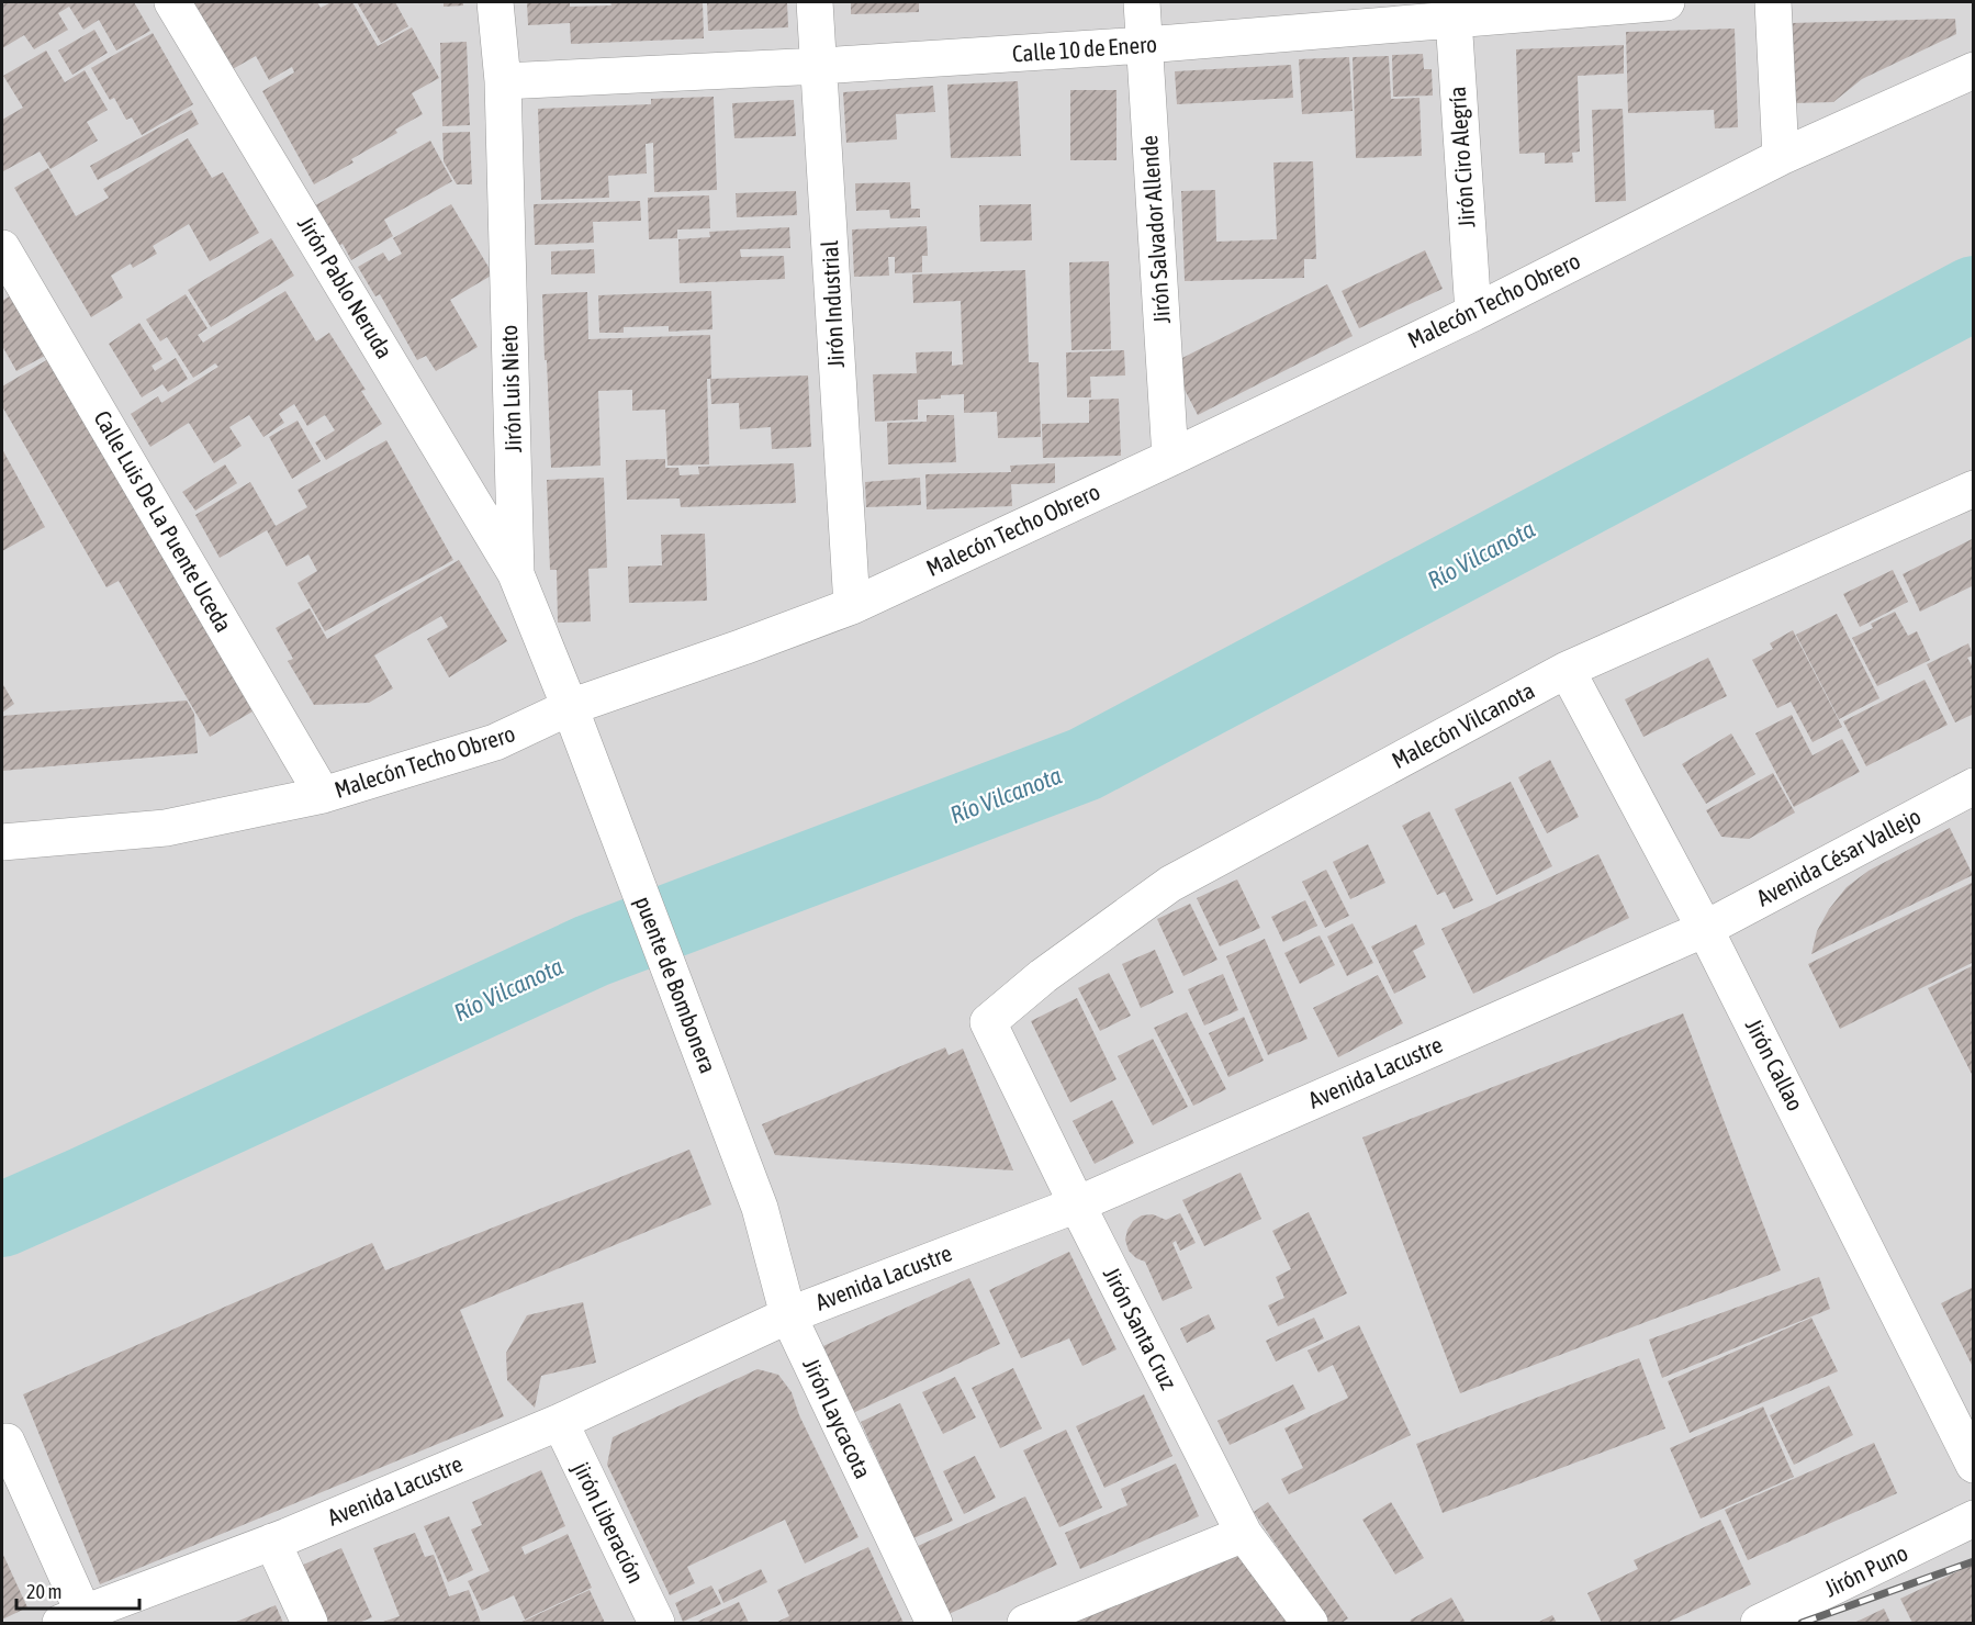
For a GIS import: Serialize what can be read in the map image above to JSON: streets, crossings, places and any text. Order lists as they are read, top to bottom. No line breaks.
{"streets":{"street":["Calle 10 de Enero","Jirón Ciro Alegría","Jirón Salvador Allende","Jirón Pablo Neruda","Malecón Techo Obrero","Jirón Industrial","Jirón Luis Nieto","Calle Luis De La Puente Uceda","Malecón Vilcanota","Avenida César Vallejo","puente de Bombonera","Jirón Callao","Avenida Lacustre","Jirón Santa Cruz","Jirón Laycacota","jirón Liberación","Jirón Puno"]},"crossings":[["Calle 10 de Enero","Jirón Ciro Alegría"],["Calle 10 de Enero","Jirón Salvador Allende"],["Calle 10 de Enero","Jirón Industrial"],["Calle 10 de Enero","Jirón Luis Nieto"],["Jirón Ciro Alegría","Malecón Techo Obrero"],["Jirón Salvador Allende","Malecón Techo Obrero"],["Jirón Pablo Neruda","Jirón Luis Nieto"],["Malecón Techo Obrero","Jirón Industrial"],["Malecón Techo Obrero","Jirón Luis Nieto"],["Malecón Techo Obrero","Calle Luis De La Puente Uceda"],["Jirón Luis Nieto","puente de Bombonera"],["Malecón Vilcanota","Jirón Callao"],["Malecón Vilcanota","Jirón Santa Cruz"],["Avenida César Vallejo","Jirón Callao"],["Avenida César Vallejo","Avenida Lacustre"],["puente de Bombonera","Jirón Laycacota"],["Jirón Callao","Avenida Lacustre"],["Avenida Lacustre","Jirón Santa Cruz"],["Avenida Lacustre","Jirón Laycacota"],["Avenida Lacustre","jirón Liberación"]],"water":["Río Vilcanota"],"scale_bar":"20 m"}
